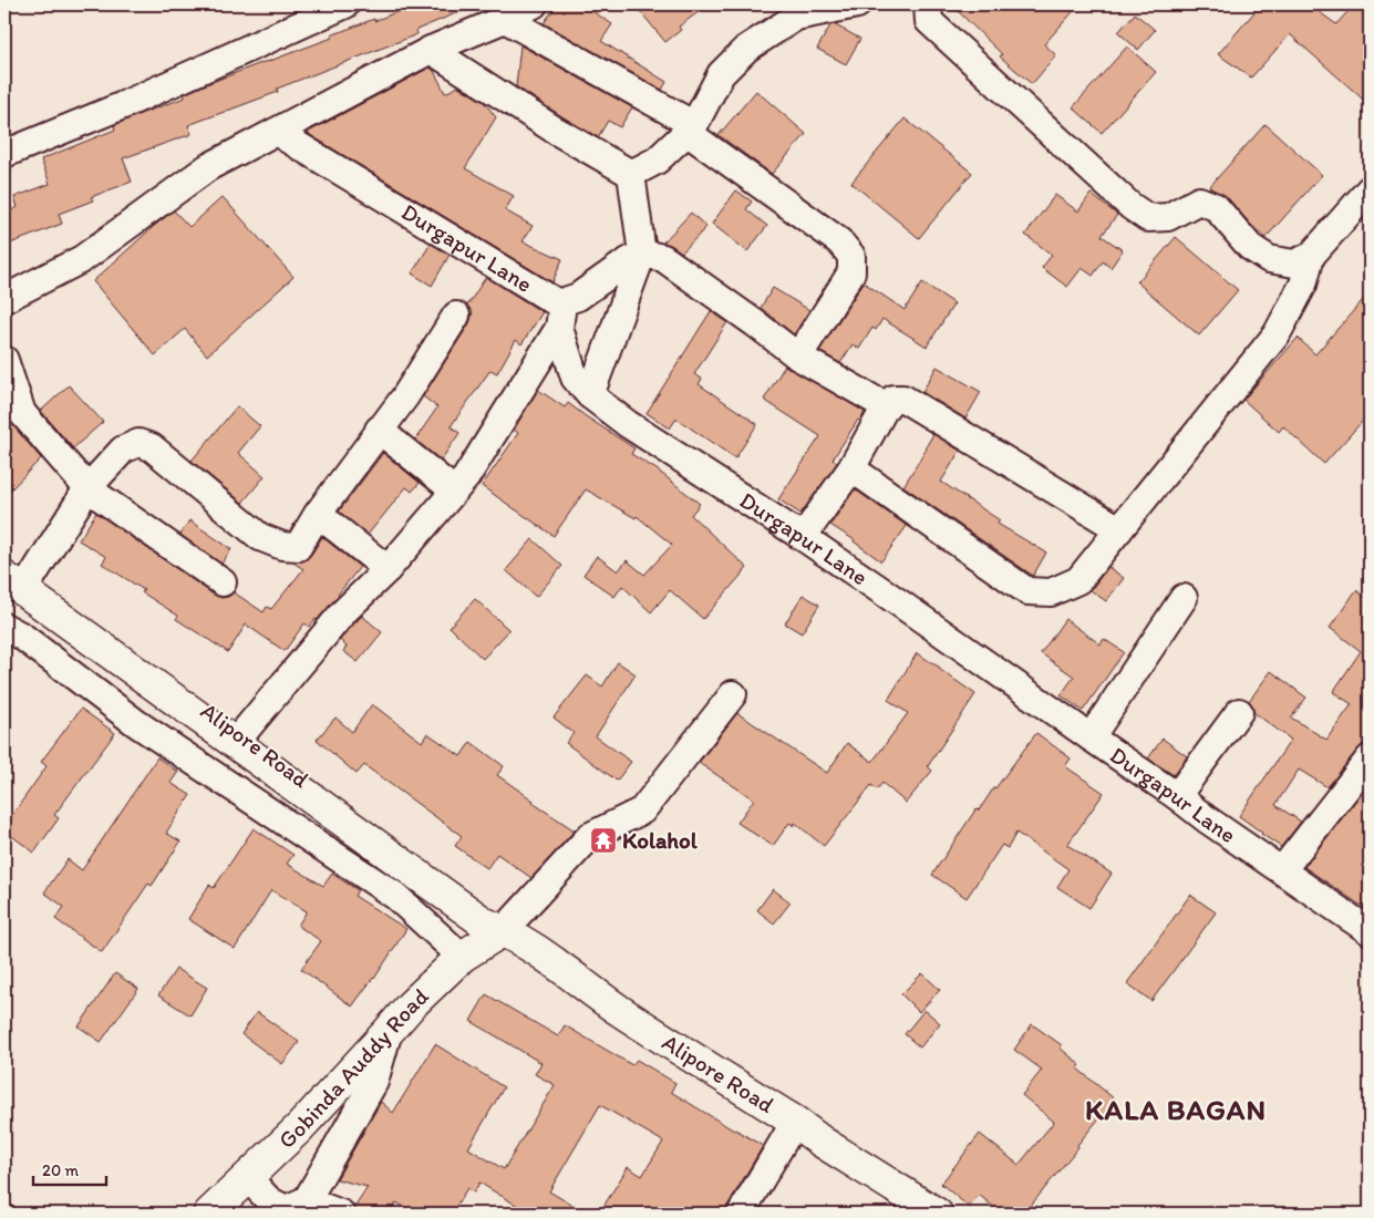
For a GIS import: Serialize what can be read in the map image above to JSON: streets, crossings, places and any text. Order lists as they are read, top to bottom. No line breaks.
{"streets":{"main road":["Alipore Road","Gobinda Auddy Road"],"street":["Durgapur Lane"]},"crossings":[["Alipore Road","Gobinda Auddy Road"]],"districts":["KALA BAGAN"],"places":{"temple":["Kolahol"]},"scale_bar":"20 m"}
